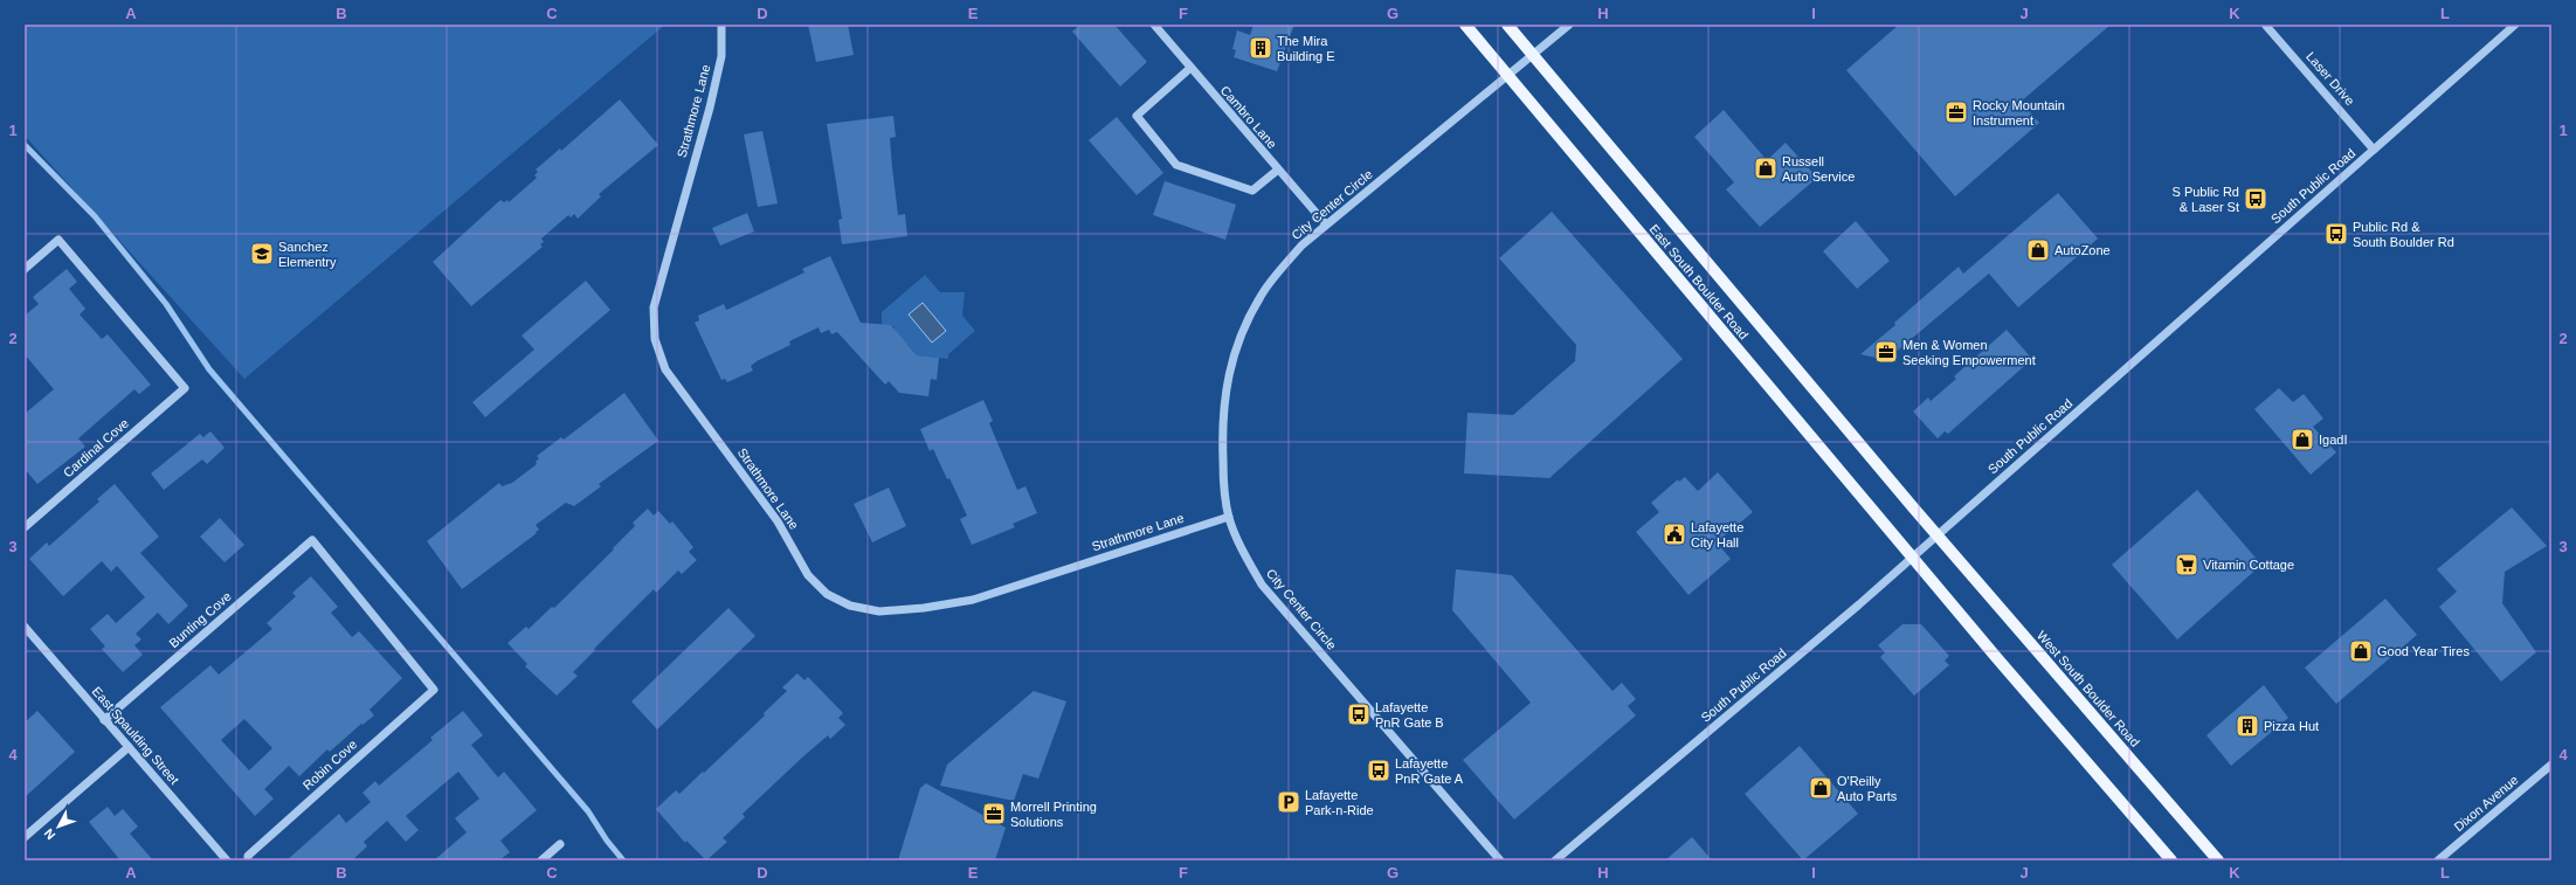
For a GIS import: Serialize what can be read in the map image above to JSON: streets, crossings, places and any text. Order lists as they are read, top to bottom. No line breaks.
{"streets":{"main road":["East South Boulder Road","West South Boulder Road"],"street":["Laser Drive","Strathmore Lane","Cambro Lane","South Public Road","City Center Circle","Cardinal Cove","Bunting Cove","East Spaulding Street","Robin Cove","Dixon Avenue"]},"crossings":[["Laser Drive","South Public Road"],["Strathmore Lane","City Center Circle"],["Cambro Lane","City Center Circle"],["South Public Road","East South Boulder Road"],["South Public Road","West South Boulder Road"],["City Center Circle","East South Boulder Road"],["East South Boulder Road","West South Boulder Road"],["Bunting Cove","East Spaulding Street"],["Bunting Cove","Robin Cove"]],"places":{"building":["The Mira Building E","Pizza Hut"],"office":["Rocky Mountain Instrument","Men & Women Seeking Empowerment","Morrell Printing Solutions"],"shop":["Russell Auto Service","AutoZone","IgadI","Good Year Tires","O'Reilly Auto Parts"],"bus stop":["S Public Rd & Laser St","Public Rd & South Boulder Rd","Lafayette PnR Gate B","Lafayette PnR Gate A"],"school or university":["Sanchez Elementry"],"public building":["Lafayette City Hall"],"supermarket":["Vitamin Cottage"],"parking":["Lafayette Park-n-Ride"]},"north":"bottom left","grid":{"columns":["A","B","C","D","E","F","G","H","I","J","K","L"],"rows":["1","2","3","4"]}}
